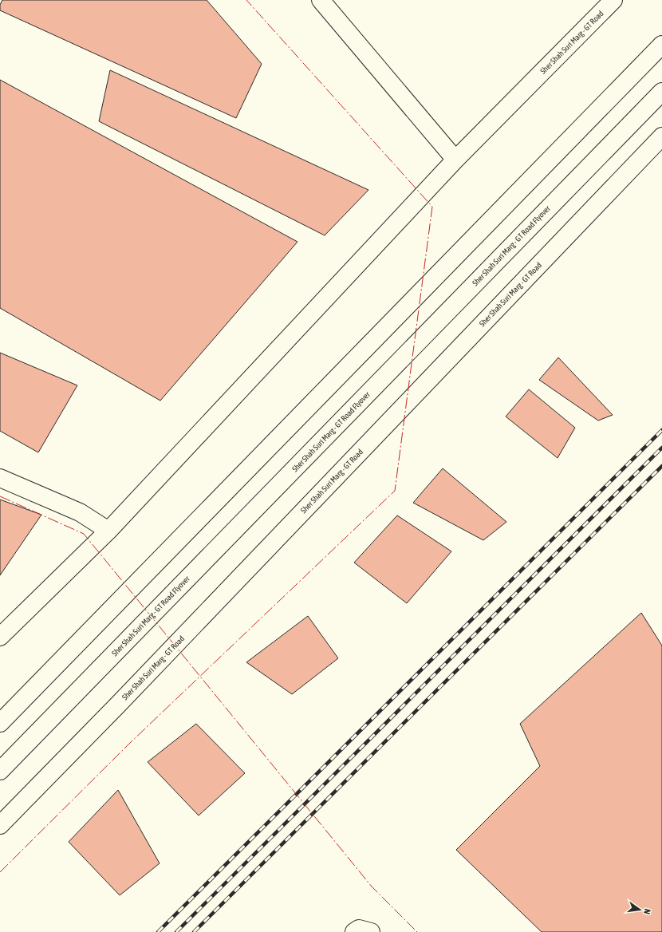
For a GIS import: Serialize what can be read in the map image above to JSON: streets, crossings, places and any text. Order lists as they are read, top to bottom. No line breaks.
{"streets":{"main road":["Sher Shah Suri Marg - GT Road","Sher Shah Suri Marg - GT Road Flyover"]},"north":"right"}
